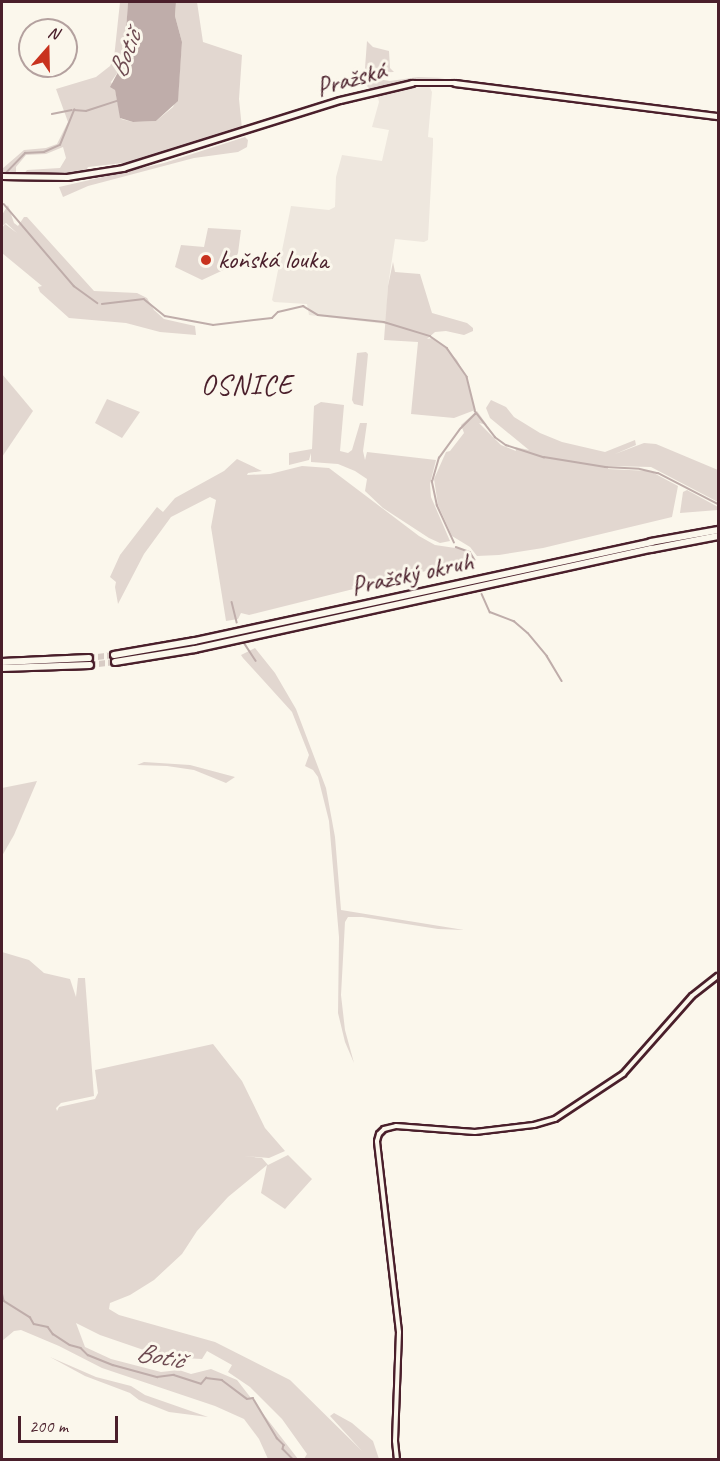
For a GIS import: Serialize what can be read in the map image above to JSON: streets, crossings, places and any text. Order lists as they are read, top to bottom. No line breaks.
{"streets":{"highway":["Pražský okruh"],"main road":["Pražská"]},"districts":["OSNICE"],"water":["Botič"],"places":["koňská louka"],"scale_bar":"200 m","north":"top"}
